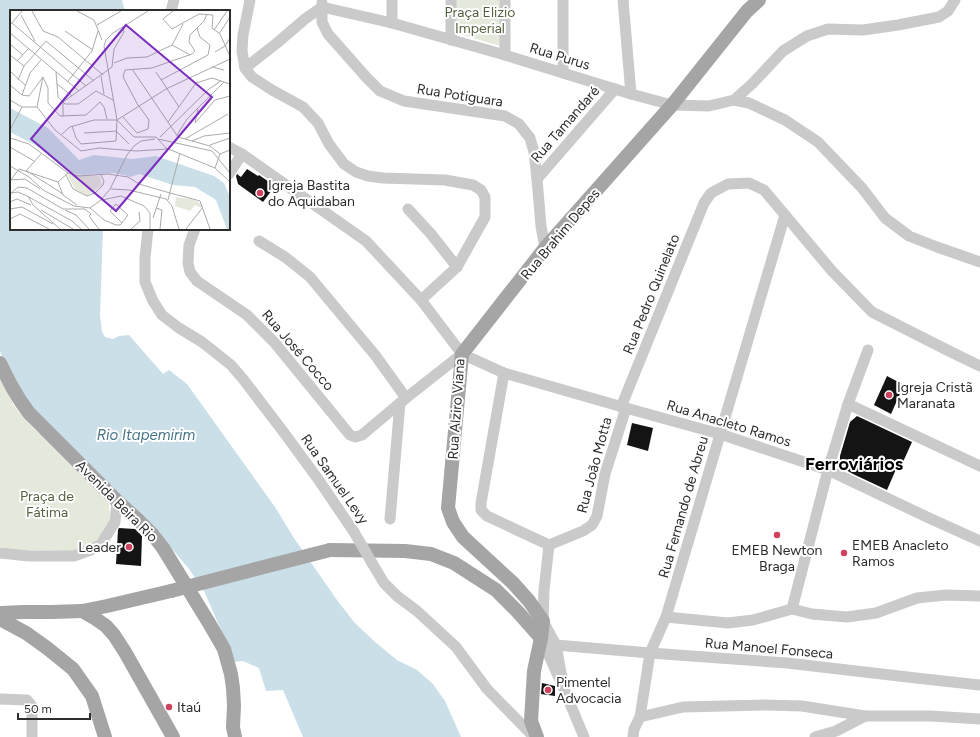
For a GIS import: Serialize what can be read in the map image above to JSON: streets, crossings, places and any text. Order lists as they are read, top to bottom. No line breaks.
{"streets":{"main road":["Rua Brahim Depes","Rua Alziro Viana","Avenida Beira Rio"],"street":["Rua Purus","Rua Potiguara","Rua Tamandaré","Rua Pedro Quinelato","Rua José Cocco","Rua Anacleto Ramos","Rua João Motta","Rua Samuel Levy","Rua Fernando de Abreu","Rua Manoel Fonseca"]},"crossings":[["Rua Purus","Rua Potiguara"],["Rua Purus","Rua Tamandaré"],["Rua Purus","Rua Brahim Depes"],["Rua Potiguara","Rua Tamandaré"],["Rua Potiguara","Rua Brahim Depes"],["Rua Brahim Depes","Rua José Cocco"],["Rua Brahim Depes","Rua Alziro Viana"],["Rua Brahim Depes","Rua Anacleto Ramos"],["Rua Pedro Quinelato","Rua Anacleto Ramos"],["Rua Pedro Quinelato","Rua João Motta"],["Rua Pedro Quinelato","Rua Fernando de Abreu"],["Rua Alziro Viana","Rua Anacleto Ramos"],["Rua Anacleto Ramos","Rua João Motta"],["Rua Anacleto Ramos","Rua Fernando de Abreu"],["Rua Fernando de Abreu","Rua Manoel Fonseca"]],"districts":["Ferroviários"],"water":["Rio Itapemirim"],"parks":["Praça Elizio Imperial","Praça de Fátima"],"places":["Igreja Bastita do Aquidaban","Igreja Cristã Maranata","EMEB Newton Braga","Leader","EMEB Anacleto Ramos","Pimentel Advocacia","Itaú"],"scale_bar":"50 m"}
